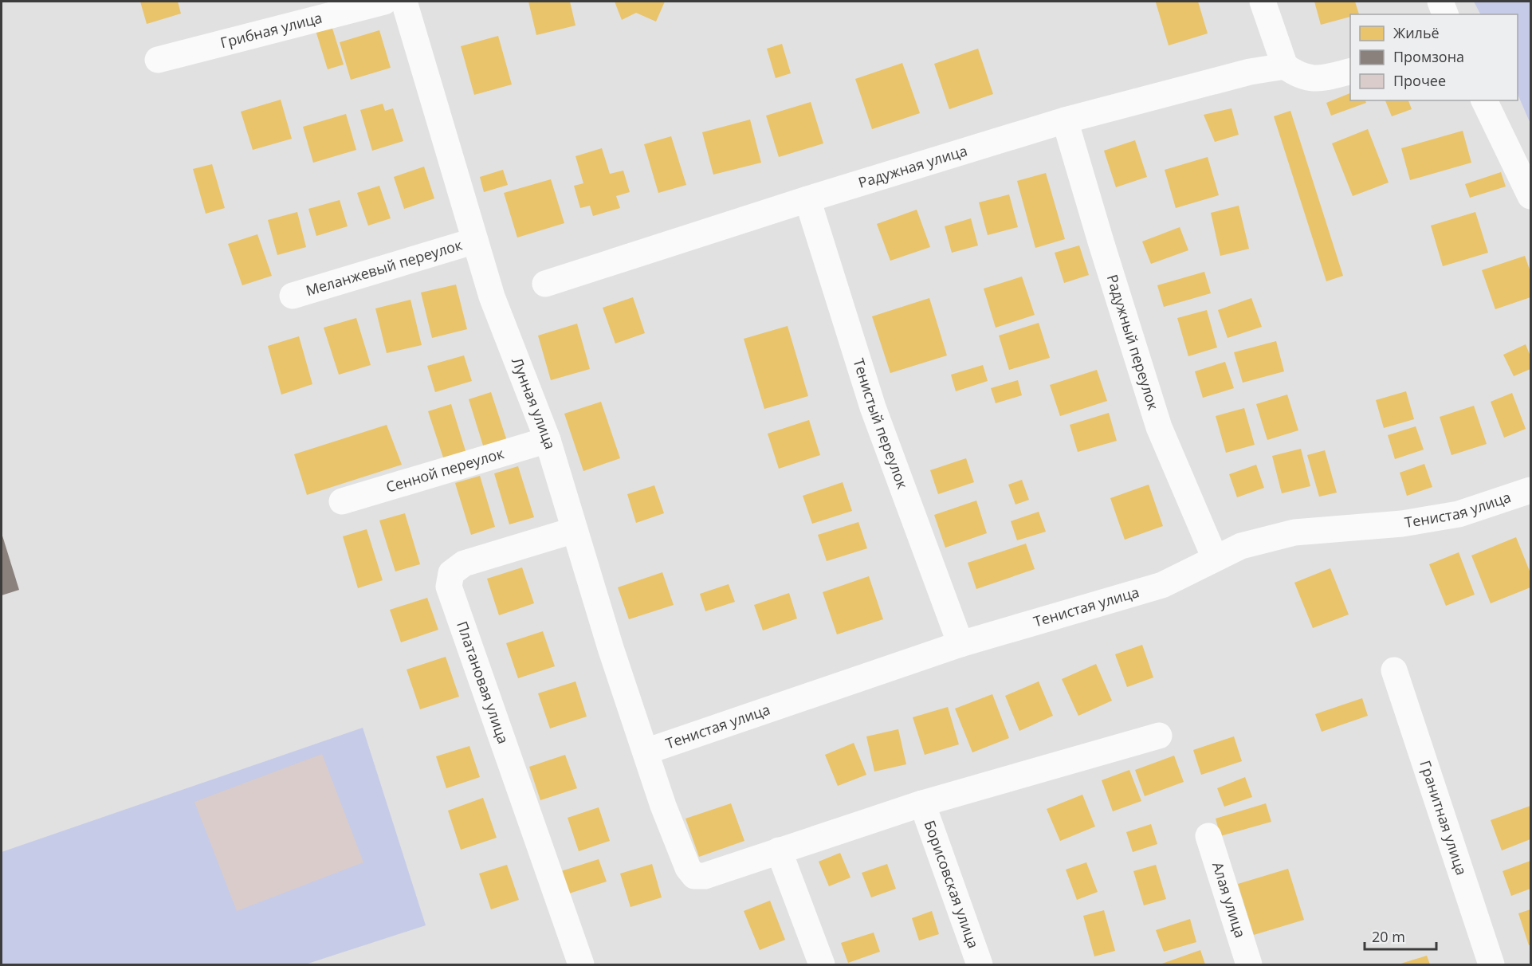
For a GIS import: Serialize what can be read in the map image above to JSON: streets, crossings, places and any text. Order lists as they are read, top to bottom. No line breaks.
{"streets":{"street":["Грибная улица","Радужная улица","Меланжевый переулок","Радужный переулок","Лунная улица","Тенистый переулок","Сенной переулок","Тенистая улица","Платановая улица","Гранитная улица","Борисовская улица","Алая улица"]},"crossings":[["Радужная улица","Радужный переулок"],["Радужная улица","Тенистый переулок"],["Меланжевый переулок","Лунная улица"],["Радужный переулок","Тенистая улица"],["Лунная улица","Сенной переулок"],["Лунная улица","Тенистая улица"],["Лунная улица","Платановая улица"],["Тенистый переулок","Тенистая улица"]],"legend":["Жильё","Промзона","Прочее"],"scale_bar":"20 m"}
